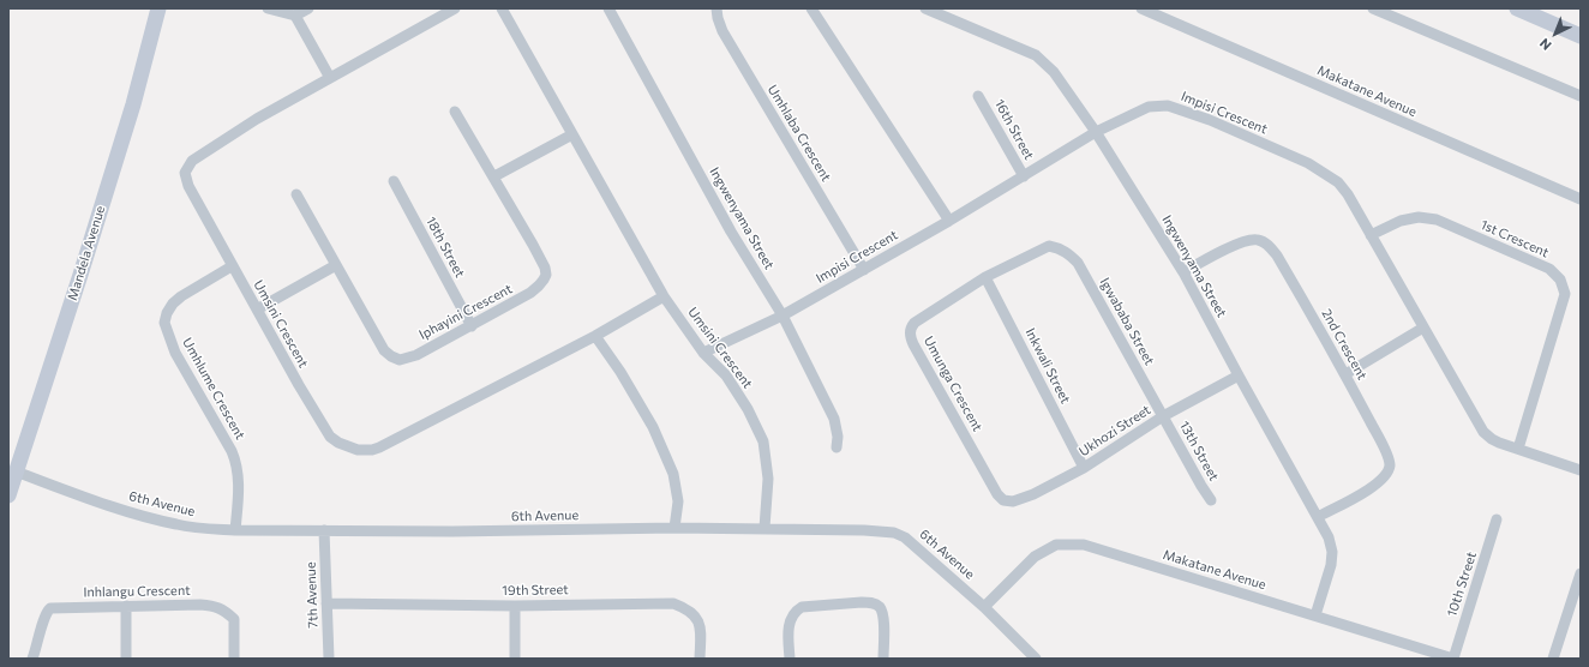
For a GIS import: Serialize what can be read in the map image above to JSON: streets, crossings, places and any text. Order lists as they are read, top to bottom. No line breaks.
{"streets":{"street":["Makatane Avenue","Impisi Crescent","16th Street","Umhlaba Crescent","Ingwenyama Street","1st Crescent","18th Street","Mandela Avenue","Iphayini Crescent","Igwababa Street","Umsini Crescent","2nd Crescent","Inkwali Street","Umunga Crescent","Umhlume Crescent","Ukhozi Street","13th Street","6th Avenue","10th Street","19th Street","Inhlangu Crescent","7th Avenue"]},"crossings":[["Makatane Avenue","Ingwenyama Street"],["Makatane Avenue","6th Avenue"],["Makatane Avenue","10th Street"],["Impisi Crescent","16th Street"],["Impisi Crescent","Umhlaba Crescent"],["Impisi Crescent","Ingwenyama Street"],["Impisi Crescent","1st Crescent"],["Impisi Crescent","Umsini Crescent"],["Ingwenyama Street","2nd Crescent"],["Ingwenyama Street","Ukhozi Street"],["18th Street","Iphayini Crescent"],["Mandela Avenue","6th Avenue"],["Igwababa Street","Umunga Crescent"],["Igwababa Street","Ukhozi Street"],["Igwababa Street","13th Street"],["Umsini Crescent","Umhlume Crescent"],["Umsini Crescent","6th Avenue"],["Inkwali Street","Umunga Crescent"],["Inkwali Street","Ukhozi Street"],["Umunga Crescent","Ukhozi Street"],["Umhlume Crescent","6th Avenue"],["Ukhozi Street","13th Street"],["6th Avenue","7th Avenue"],["19th Street","7th Avenue"]],"north":"bottom left"}
